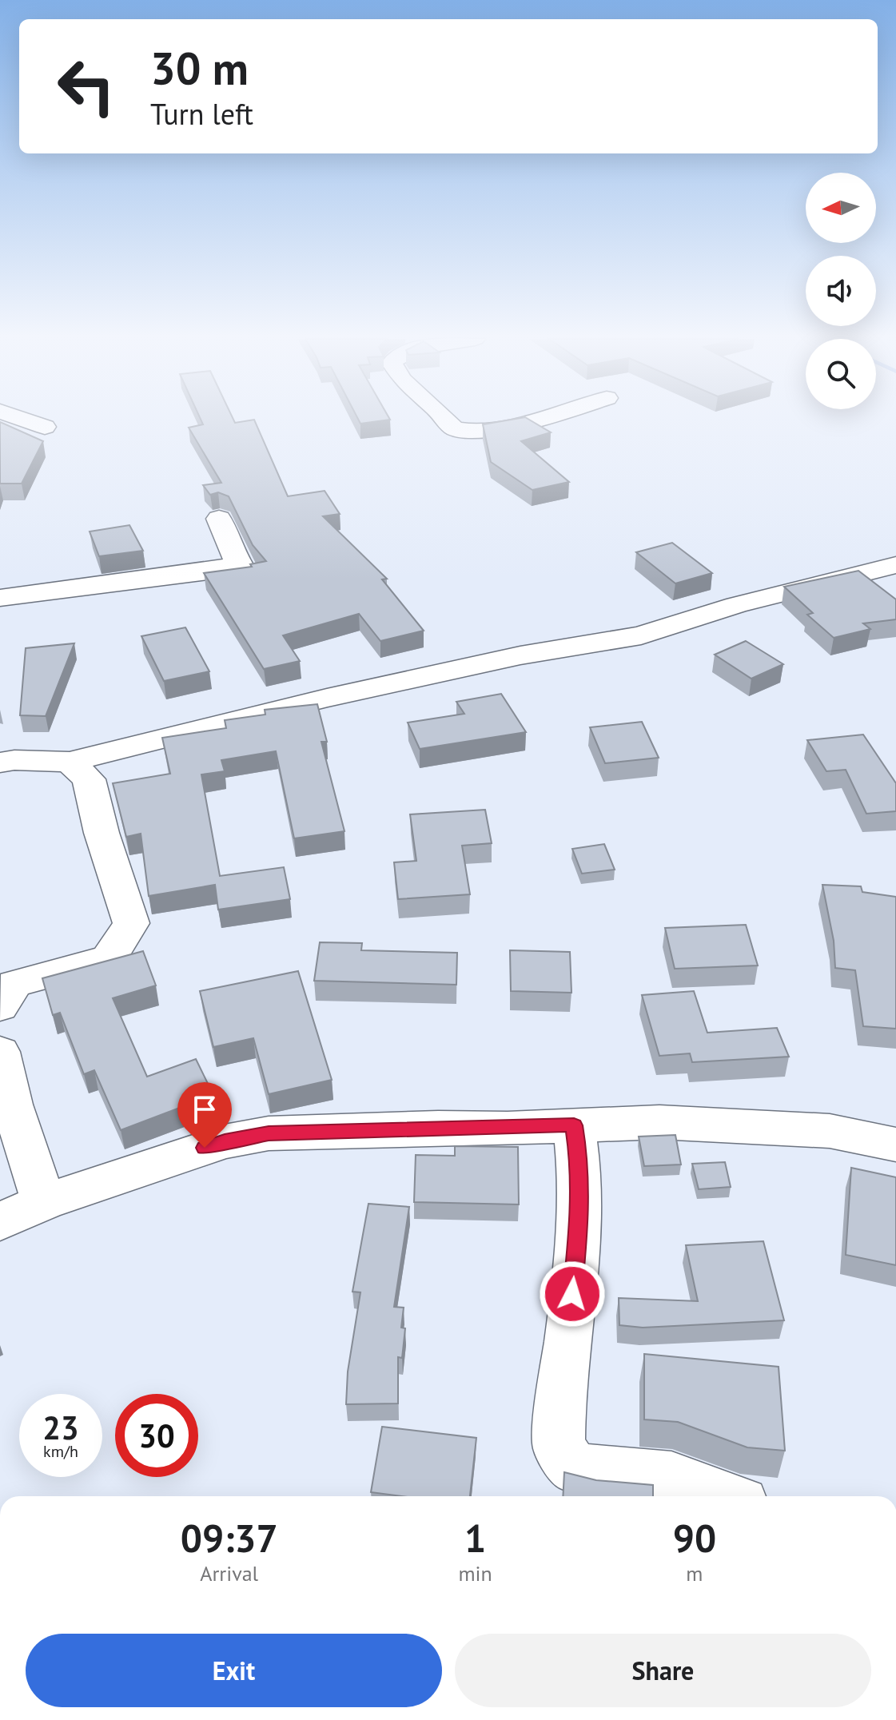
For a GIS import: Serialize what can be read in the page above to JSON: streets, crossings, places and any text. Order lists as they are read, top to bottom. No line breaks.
{"north":"left","page":{"turn":["30 m","Turn left"],"speed":"23 km/h","limit":"30","eta":["09:37","Arrival","1","min","90","m"],"buttons":["Exit","Share"]}}
